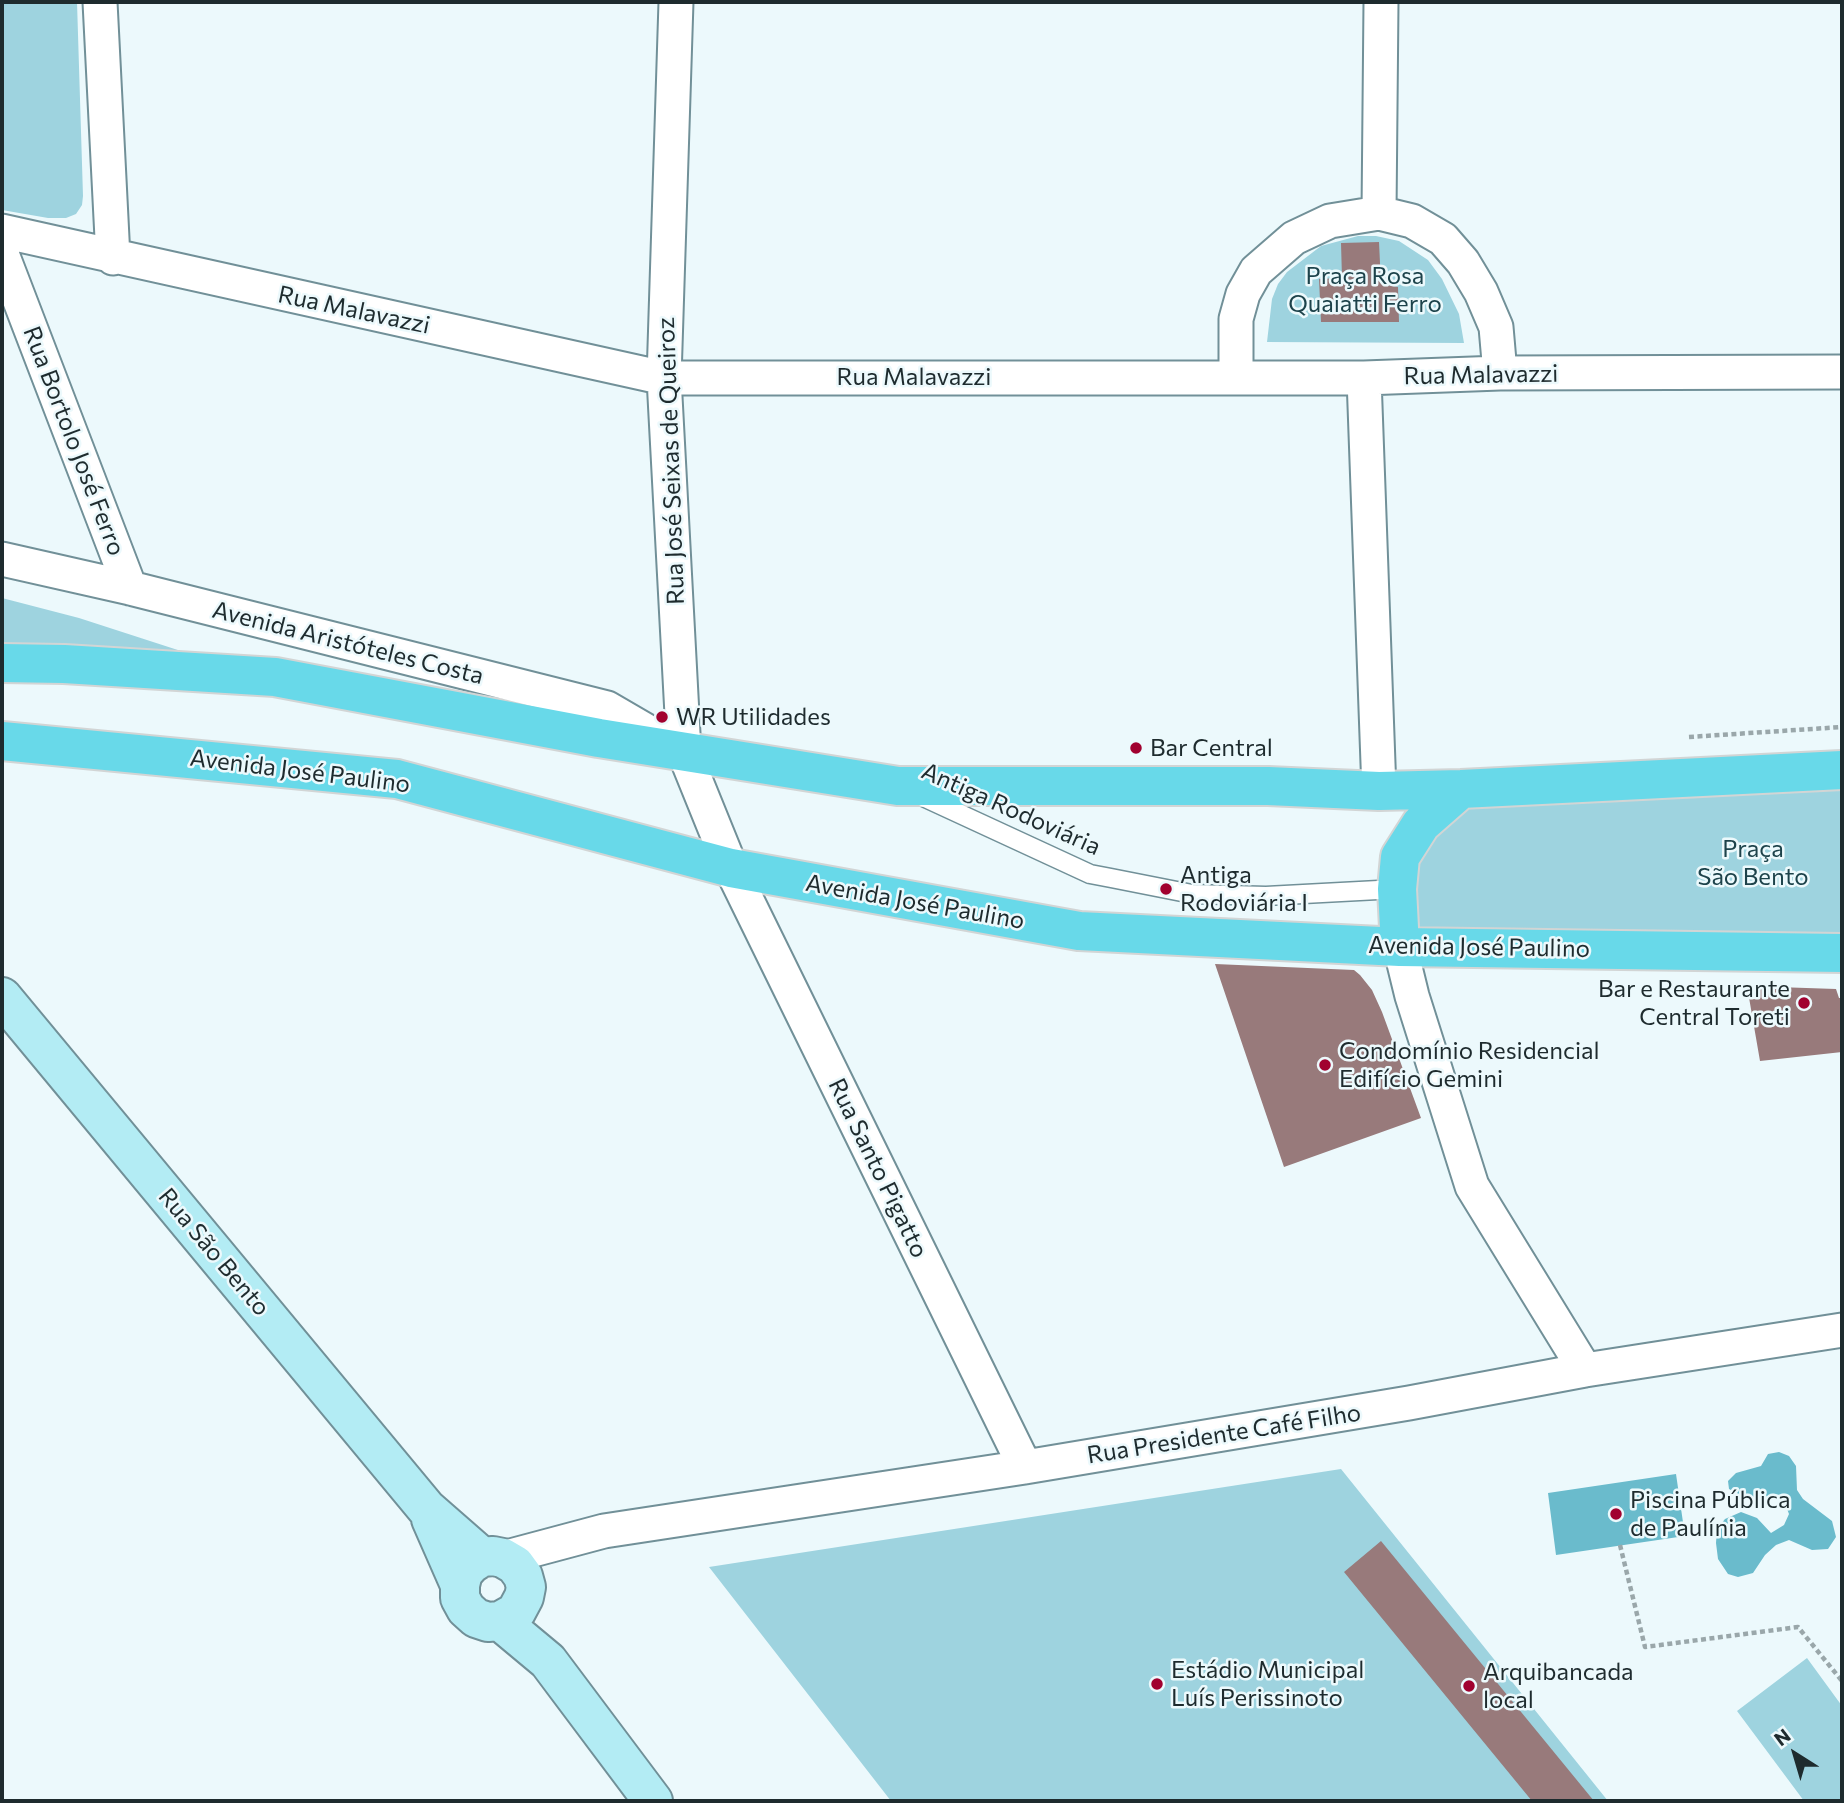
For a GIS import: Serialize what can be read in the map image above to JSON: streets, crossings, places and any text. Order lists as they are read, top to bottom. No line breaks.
{"streets":{"main road":["Avenida José Paulino","Rua São Bento"],"street":["Rua Malavazzi","Rua Bortolo José Ferro","Rua José Seixas de Queiroz","Avenida Aristóteles Costa","Rua Santo Pigatto","Rua Presidente Café Filho"],"lane":["Antiga Rodoviária"]},"crossings":[["Rua Malavazzi","Rua José Seixas de Queiroz"],["Rua Bortolo José Ferro","Avenida Aristóteles Costa"],["Rua José Seixas de Queiroz","Avenida Aristóteles Costa"],["Rua José Seixas de Queiroz","Avenida José Paulino"],["Rua José Seixas de Queiroz","Rua Santo Pigatto"],["Avenida José Paulino","Rua Santo Pigatto"],["Rua Santo Pigatto","Rua Presidente Café Filho"],["Rua São Bento","Rua Presidente Café Filho"]],"parks":["Praça Rosa Quaiatti Ferro","Praça São Bento"],"places":["WR Utilidades","Bar Central","Antiga Rodoviária I","Bar e Restaurante Central Toreti","Condomínio Residencial Edifício Gemini","Piscina Pública de Paulínia","Estádio Municipal Luís Perissinoto","Arquibancada local"],"north":"top left"}
